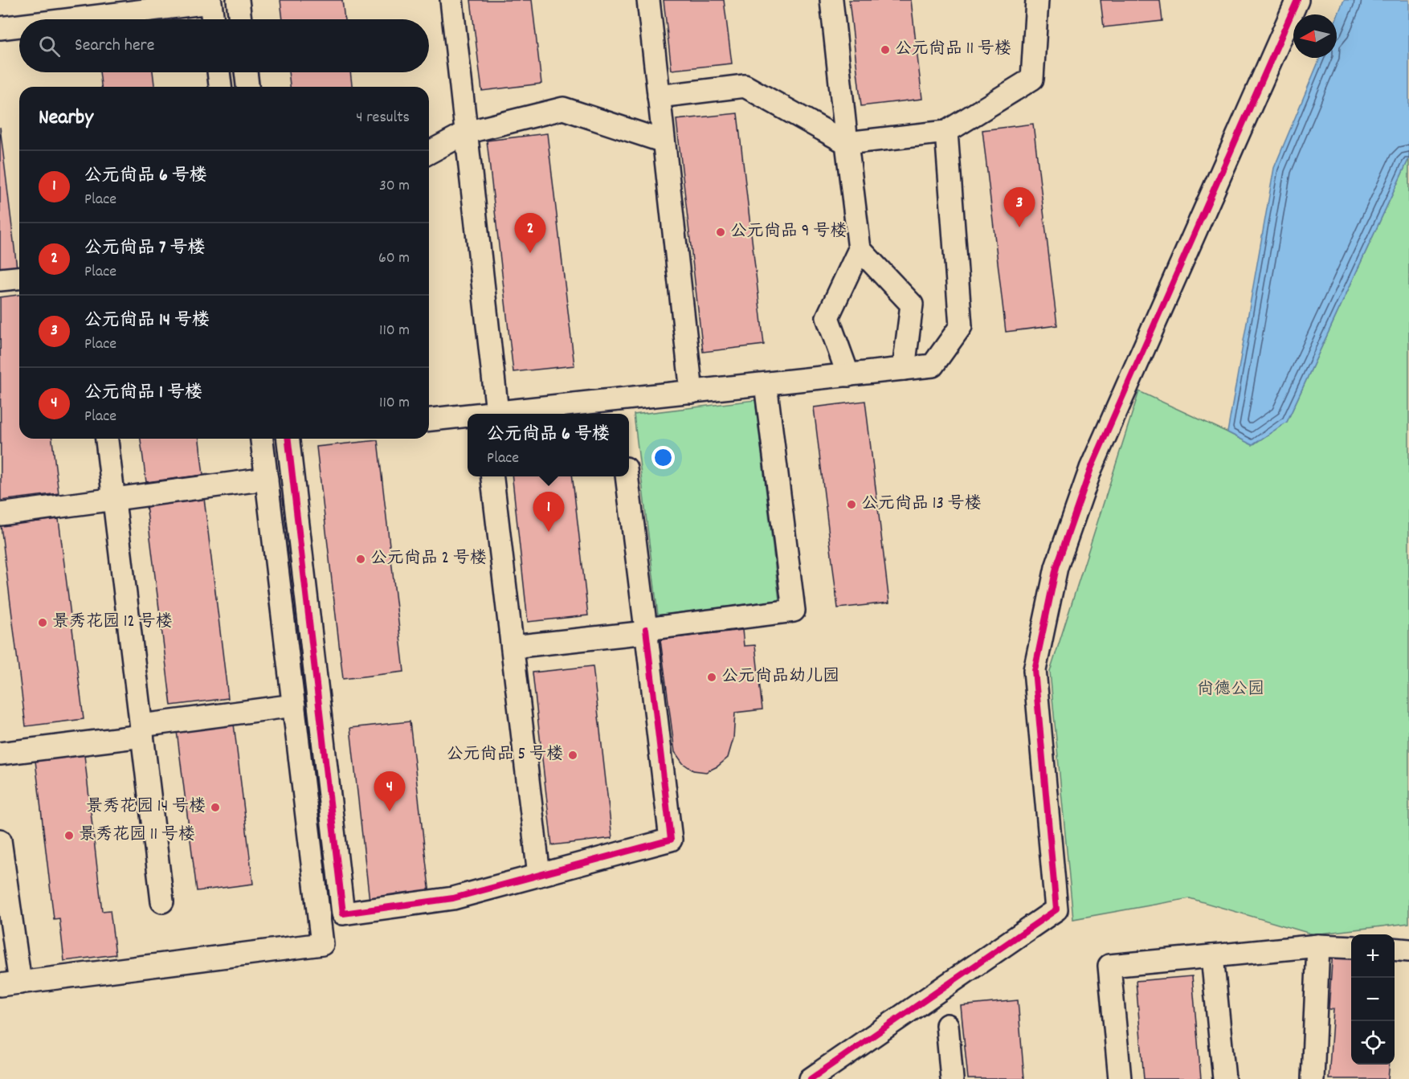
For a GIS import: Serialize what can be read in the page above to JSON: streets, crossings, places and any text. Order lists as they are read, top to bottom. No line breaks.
{"parks":["尚德公园"],"places":["公元尚品 11 号楼","公元尚品 9 号楼","公元尚品 13 号楼","公元尚品 2 号楼","景秀花园 12 号楼","公元尚品幼儿园","公元尚品 5 号楼","景秀花园 14 号楼","景秀花园 11 号楼"],"north":"left","page":{"search":"Search here","heading":["Nearby","4 results"],"list":[{"mark":"1","name":"公元尚品 6 号楼","note":"Place","value":"30 m"},{"mark":"2","name":"公元尚品 7 号楼","note":"Place","value":"60 m"},{"mark":"3","name":"公元尚品 14 号楼","note":"Place","value":"110 m"},{"mark":"4","name":"公元尚品 1 号楼","note":"Place","value":"110 m"}],"pins":["3","2","1","4"],"popup":["公元尚品 6 号楼","Place"],"map_buttons":["+","−"]}}
